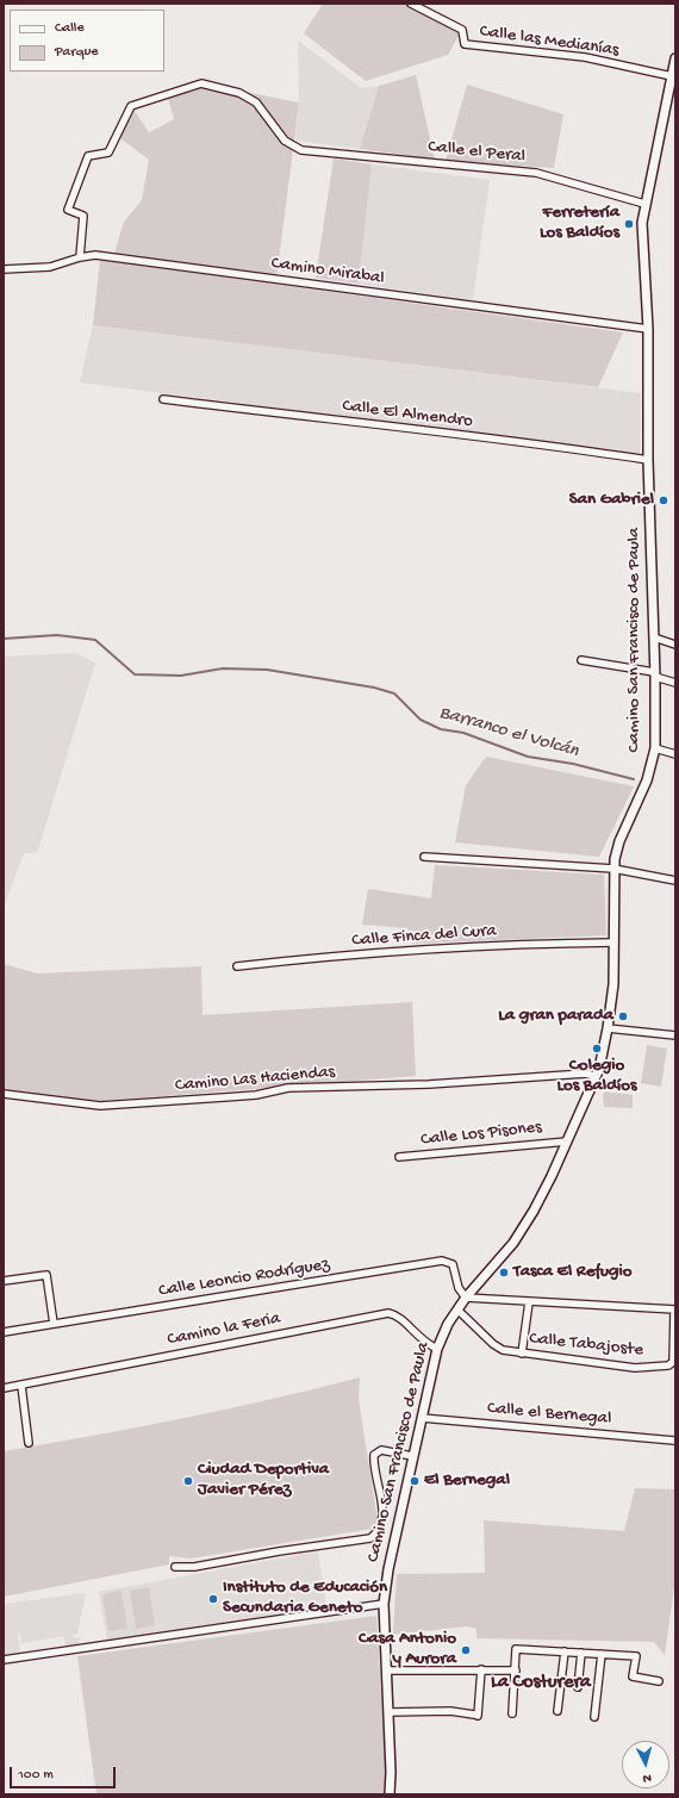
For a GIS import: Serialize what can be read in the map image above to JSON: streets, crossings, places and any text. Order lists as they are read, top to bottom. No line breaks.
{"streets":{"main road":["Camino San Francisco de Paula"],"street":["Calle las Medianías","Calle el Peral","Camino Mirabal","Calle El Almendro","Calle Finca del Cura","Camino Las Haciendas","Calle Los Pisones","Calle Leoncio Rodríguez","Camino la Feria","Calle Tabajoste","Calle el Bernegal"]},"crossings":[["Calle las Medianías","Camino San Francisco de Paula"],["Calle el Peral","Camino Mirabal"],["Calle el Peral","Camino San Francisco de Paula"],["Camino Mirabal","Camino San Francisco de Paula"],["Calle El Almendro","Camino San Francisco de Paula"],["Camino San Francisco de Paula","Calle Finca del Cura"],["Camino San Francisco de Paula","Camino Las Haciendas"],["Camino San Francisco de Paula","Calle Los Pisones"],["Camino San Francisco de Paula","Calle Leoncio Rodríguez"],["Camino San Francisco de Paula","Camino la Feria"],["Camino San Francisco de Paula","Calle Tabajoste"],["Camino San Francisco de Paula","Calle el Bernegal"]],"districts":["La Costurera"],"water":["Barranco el Volcán"],"places":["Ferretería Los Baldíos","San Gabriel","La gran parada","Colegio Los Baldíos","Tasca El Refugio","Ciudad Deportiva Javier Pérez","El Bernegal","Instituto de Educación Secundaria Geneto","Casa Antonio y Aurora"],"legend":["Calle","Parque"],"scale_bar":"100 m","north":"bottom"}
